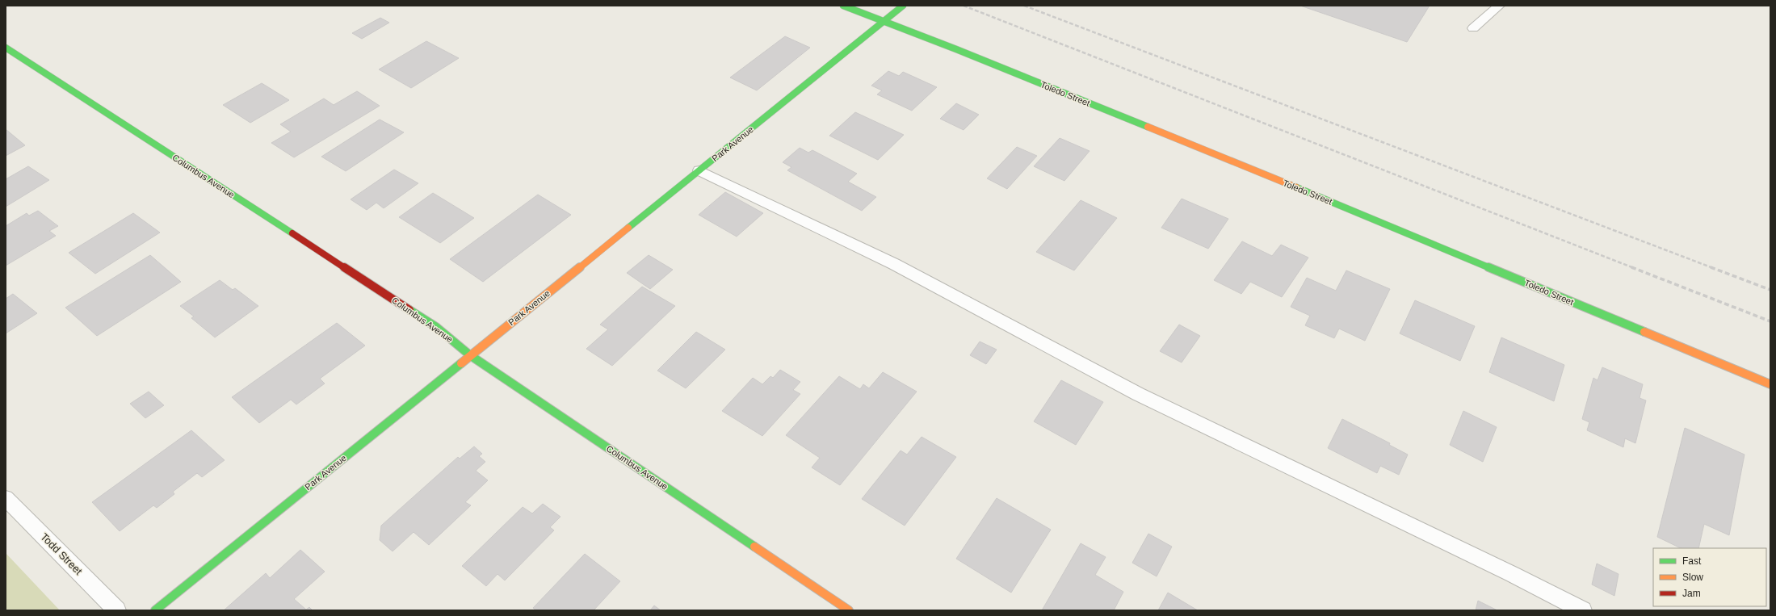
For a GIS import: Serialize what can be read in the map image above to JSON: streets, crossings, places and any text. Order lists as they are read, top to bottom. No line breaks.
{"streets":{"street":["Toledo Street","Park Avenue","Columbus Avenue"],"lane":["Todd Street"]},"crossings":[["Toledo Street","Park Avenue"],["Park Avenue","Columbus Avenue"]],"legend":["Fast","Slow","Jam"]}
